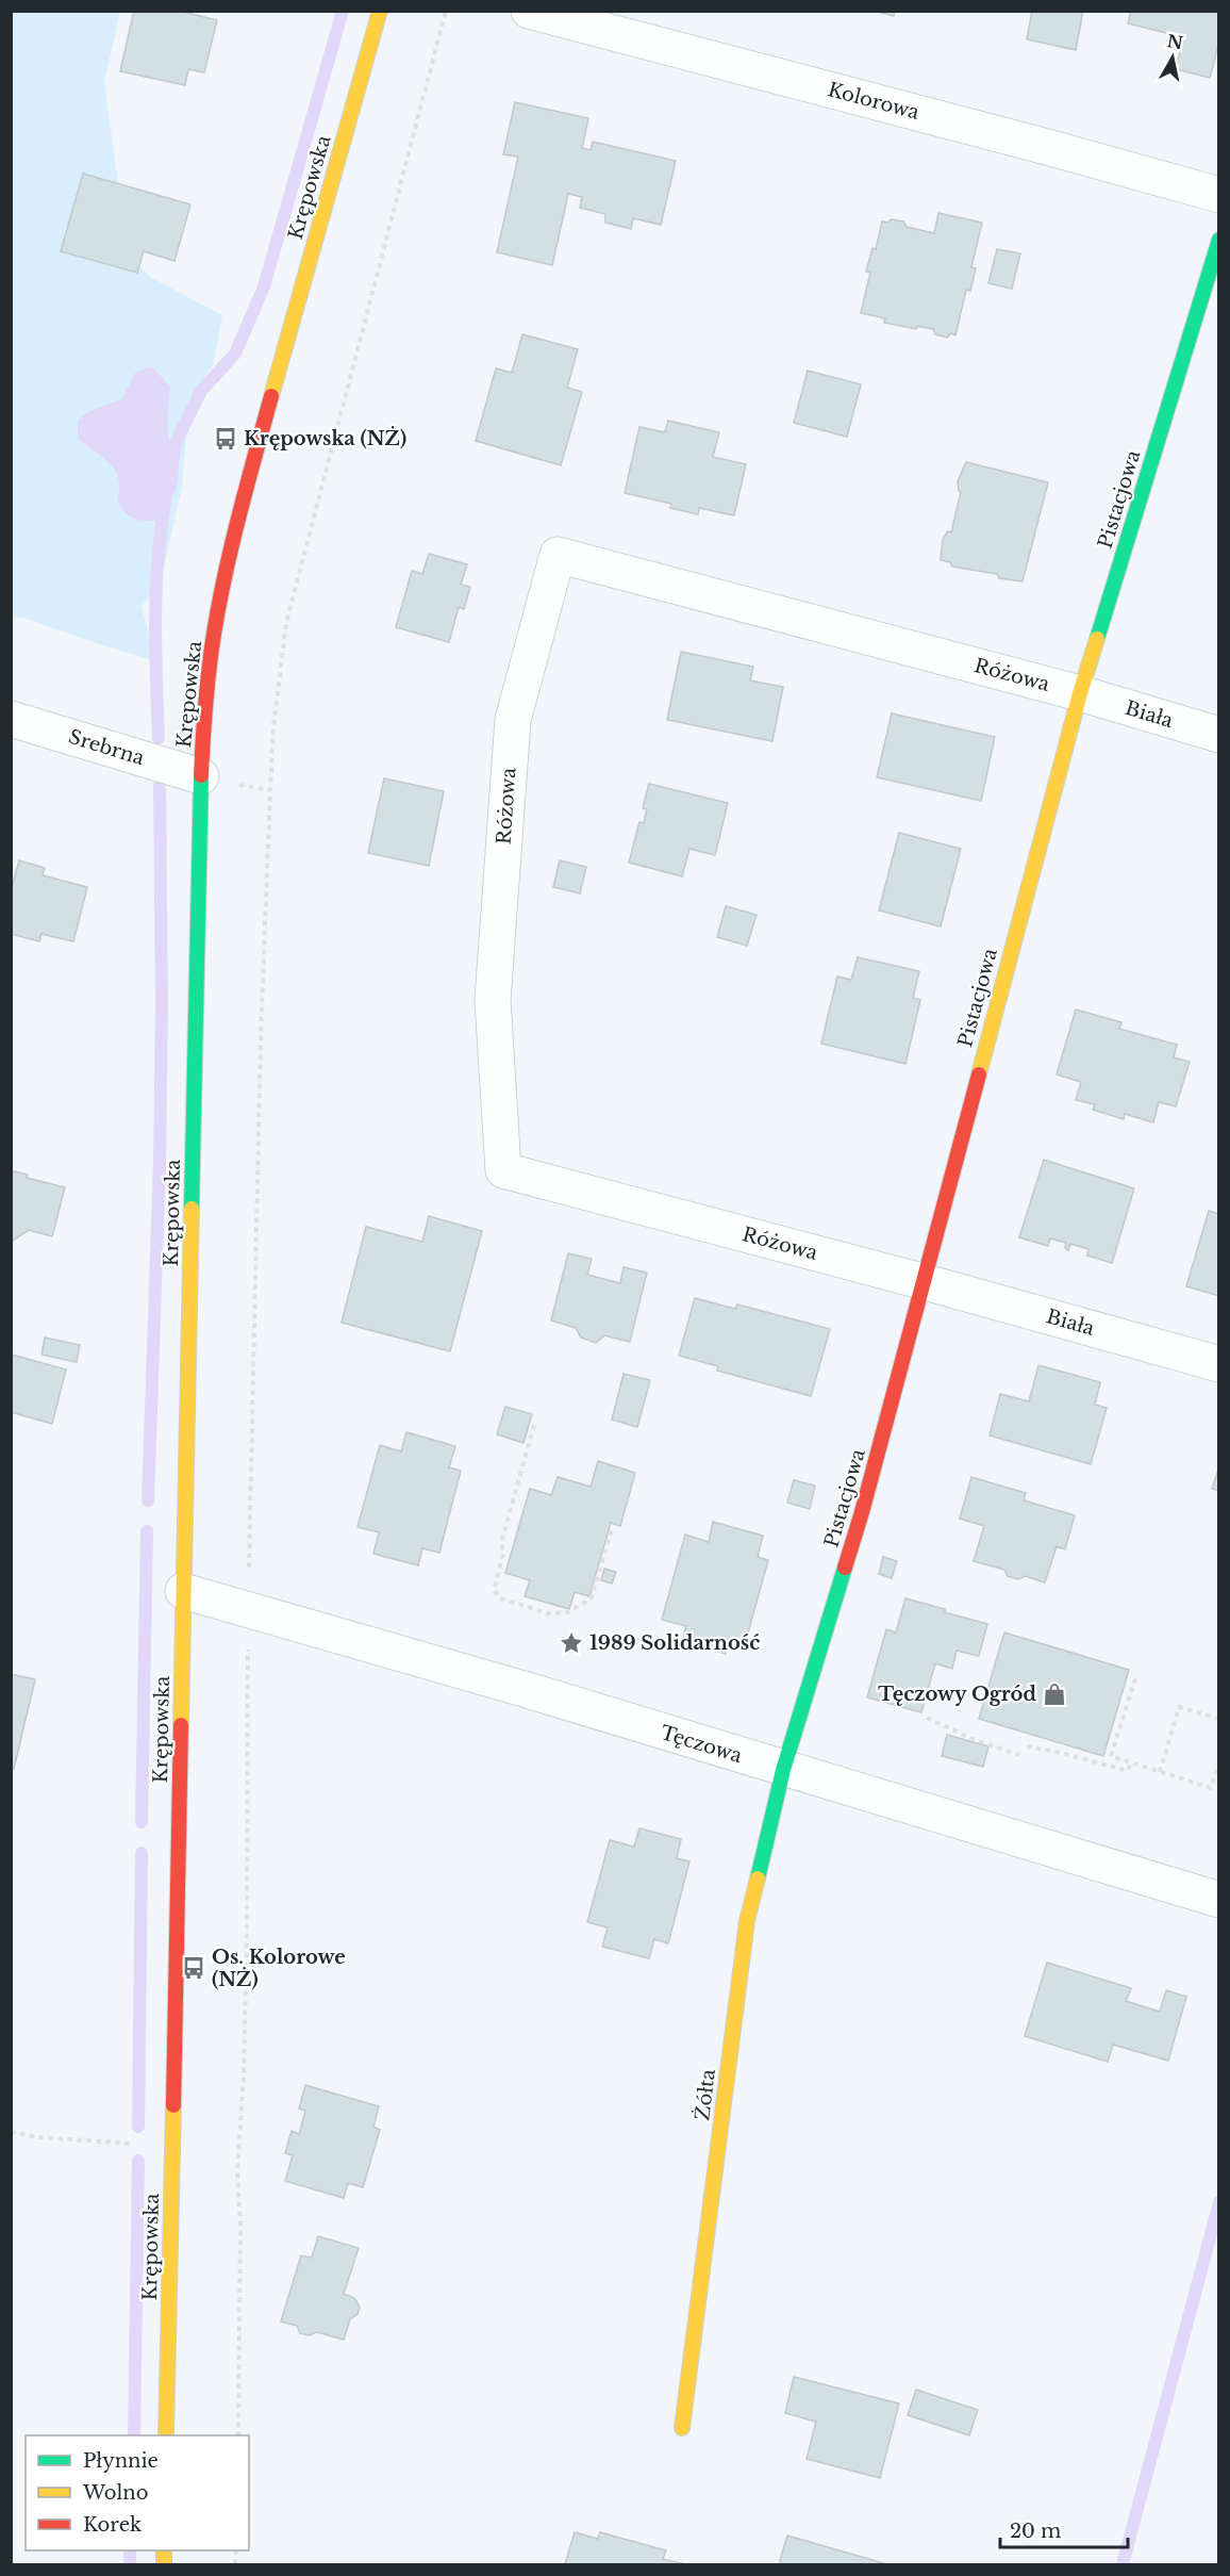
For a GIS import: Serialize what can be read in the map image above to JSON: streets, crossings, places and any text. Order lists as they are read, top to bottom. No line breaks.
{"streets":{"street":["Kolorowa","Krępowska","Pistacjowa","Różowa","Biała","Srebrna","Tęczowa","Żółta"]},"crossings":[["Krępowska","Srebrna"],["Krępowska","Tęczowa"],["Pistacjowa","Różowa"],["Pistacjowa","Biała"],["Pistacjowa","Tęczowa"],["Pistacjowa","Żółta"],["Różowa","Biała"],["Tęczowa","Żółta"]],"places":{"bus stop":["Krępowska (NŻ)","Os. Kolorowe (NŻ)"],"place":["1989 Solidarność"],"shop":["Tęczowy Ogród"]},"legend":["Płynnie","Wolno","Korek"],"scale_bar":"20 m","north":"top"}
